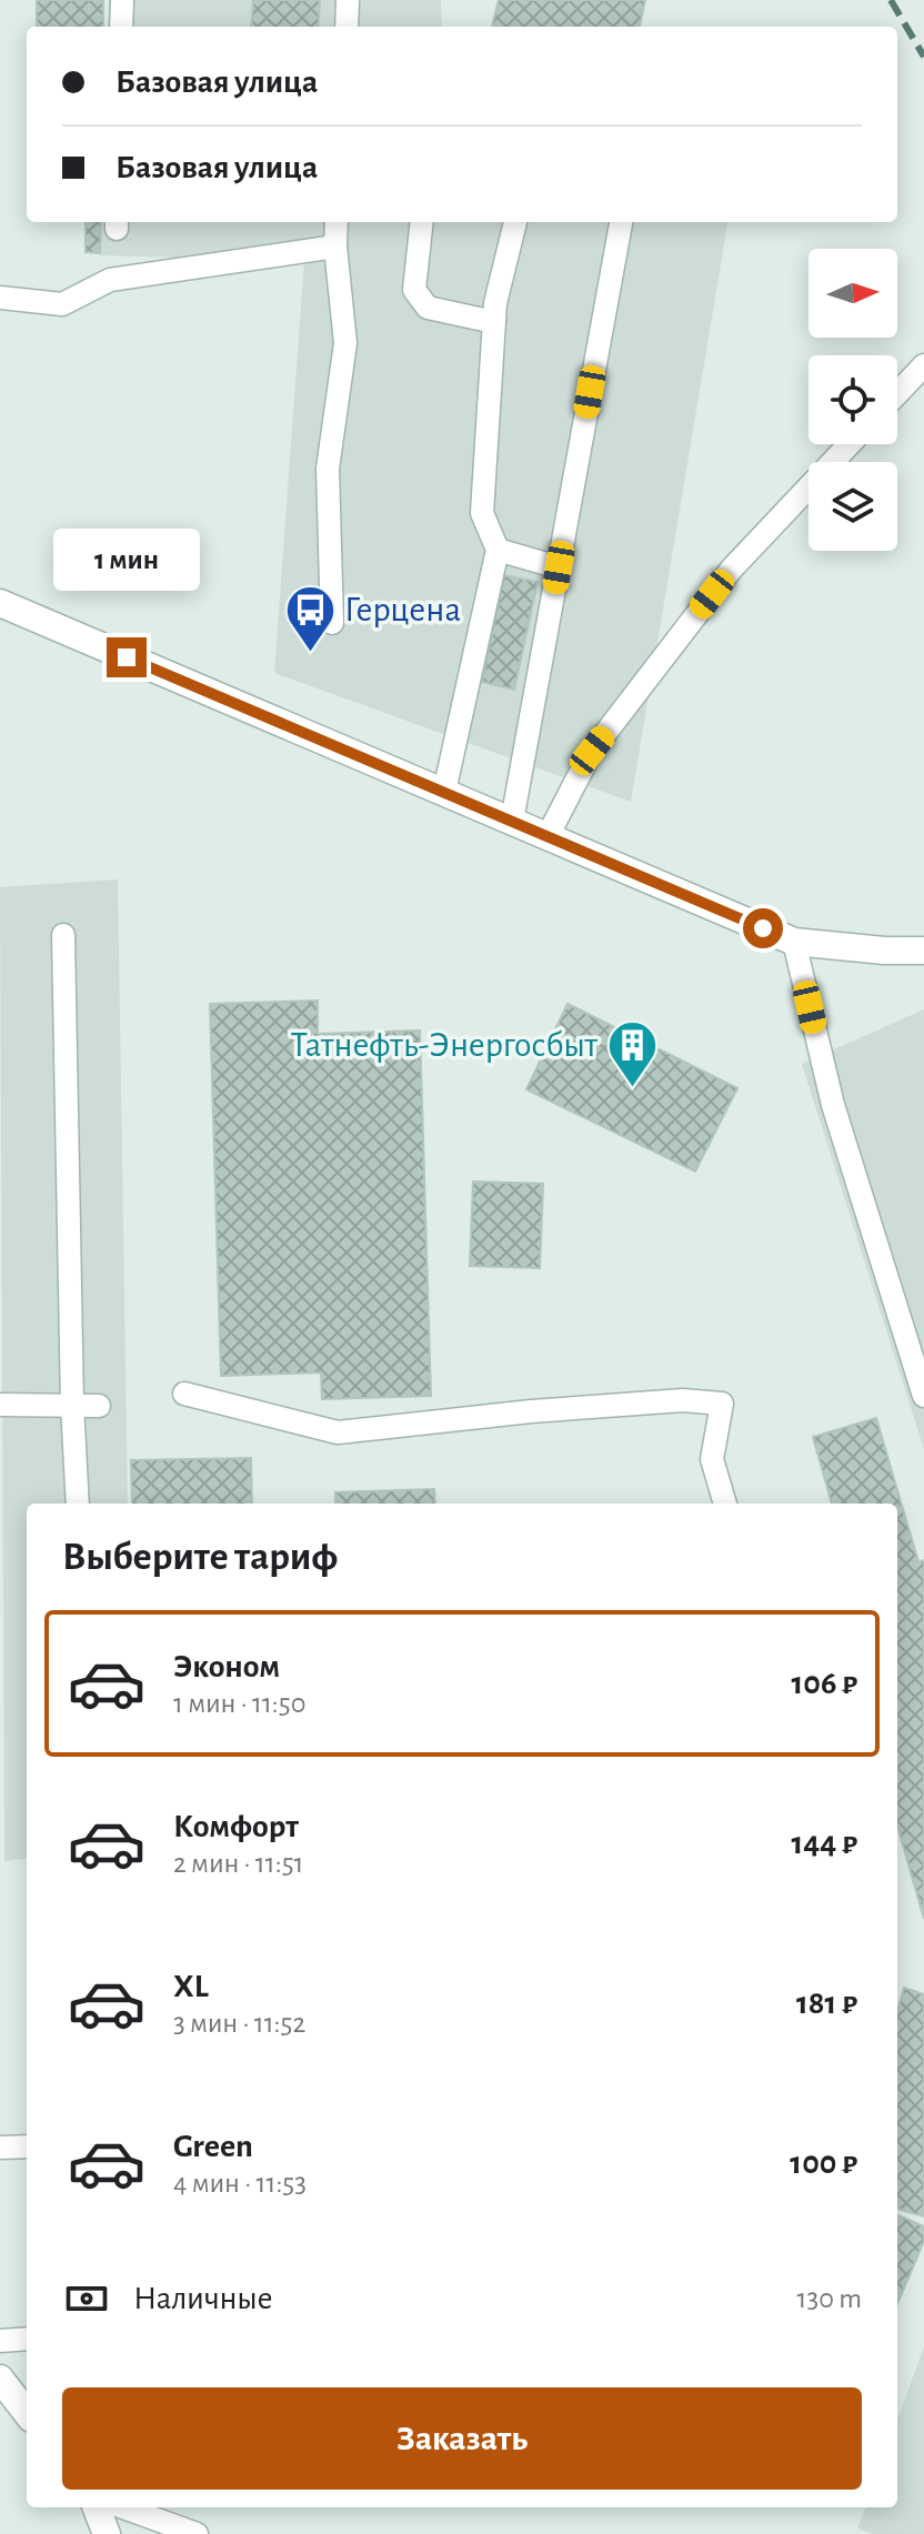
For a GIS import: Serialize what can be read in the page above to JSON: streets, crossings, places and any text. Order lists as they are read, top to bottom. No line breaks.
{"places":{"bus stop":["Герцена"],"building":["Татнефть-Энергосбыт"]},"north":"right","page":{"banner":["Базовая улица","Базовая улица"],"bubble":"1 мин","heading":"Выберите тариф","list":[{"name":"Эконом","note":"1 мин · 11:50","value":"106 ₽"},{"name":"Комфорт","note":"2 мин · 11:51","value":"144 ₽"},{"name":"XL","note":"3 мин · 11:52","value":"181 ₽"},{"name":"Green","note":"4 мин · 11:53","value":"100 ₽"}],"pay":["Наличные","130 m"],"buttons":"Заказать"}}
